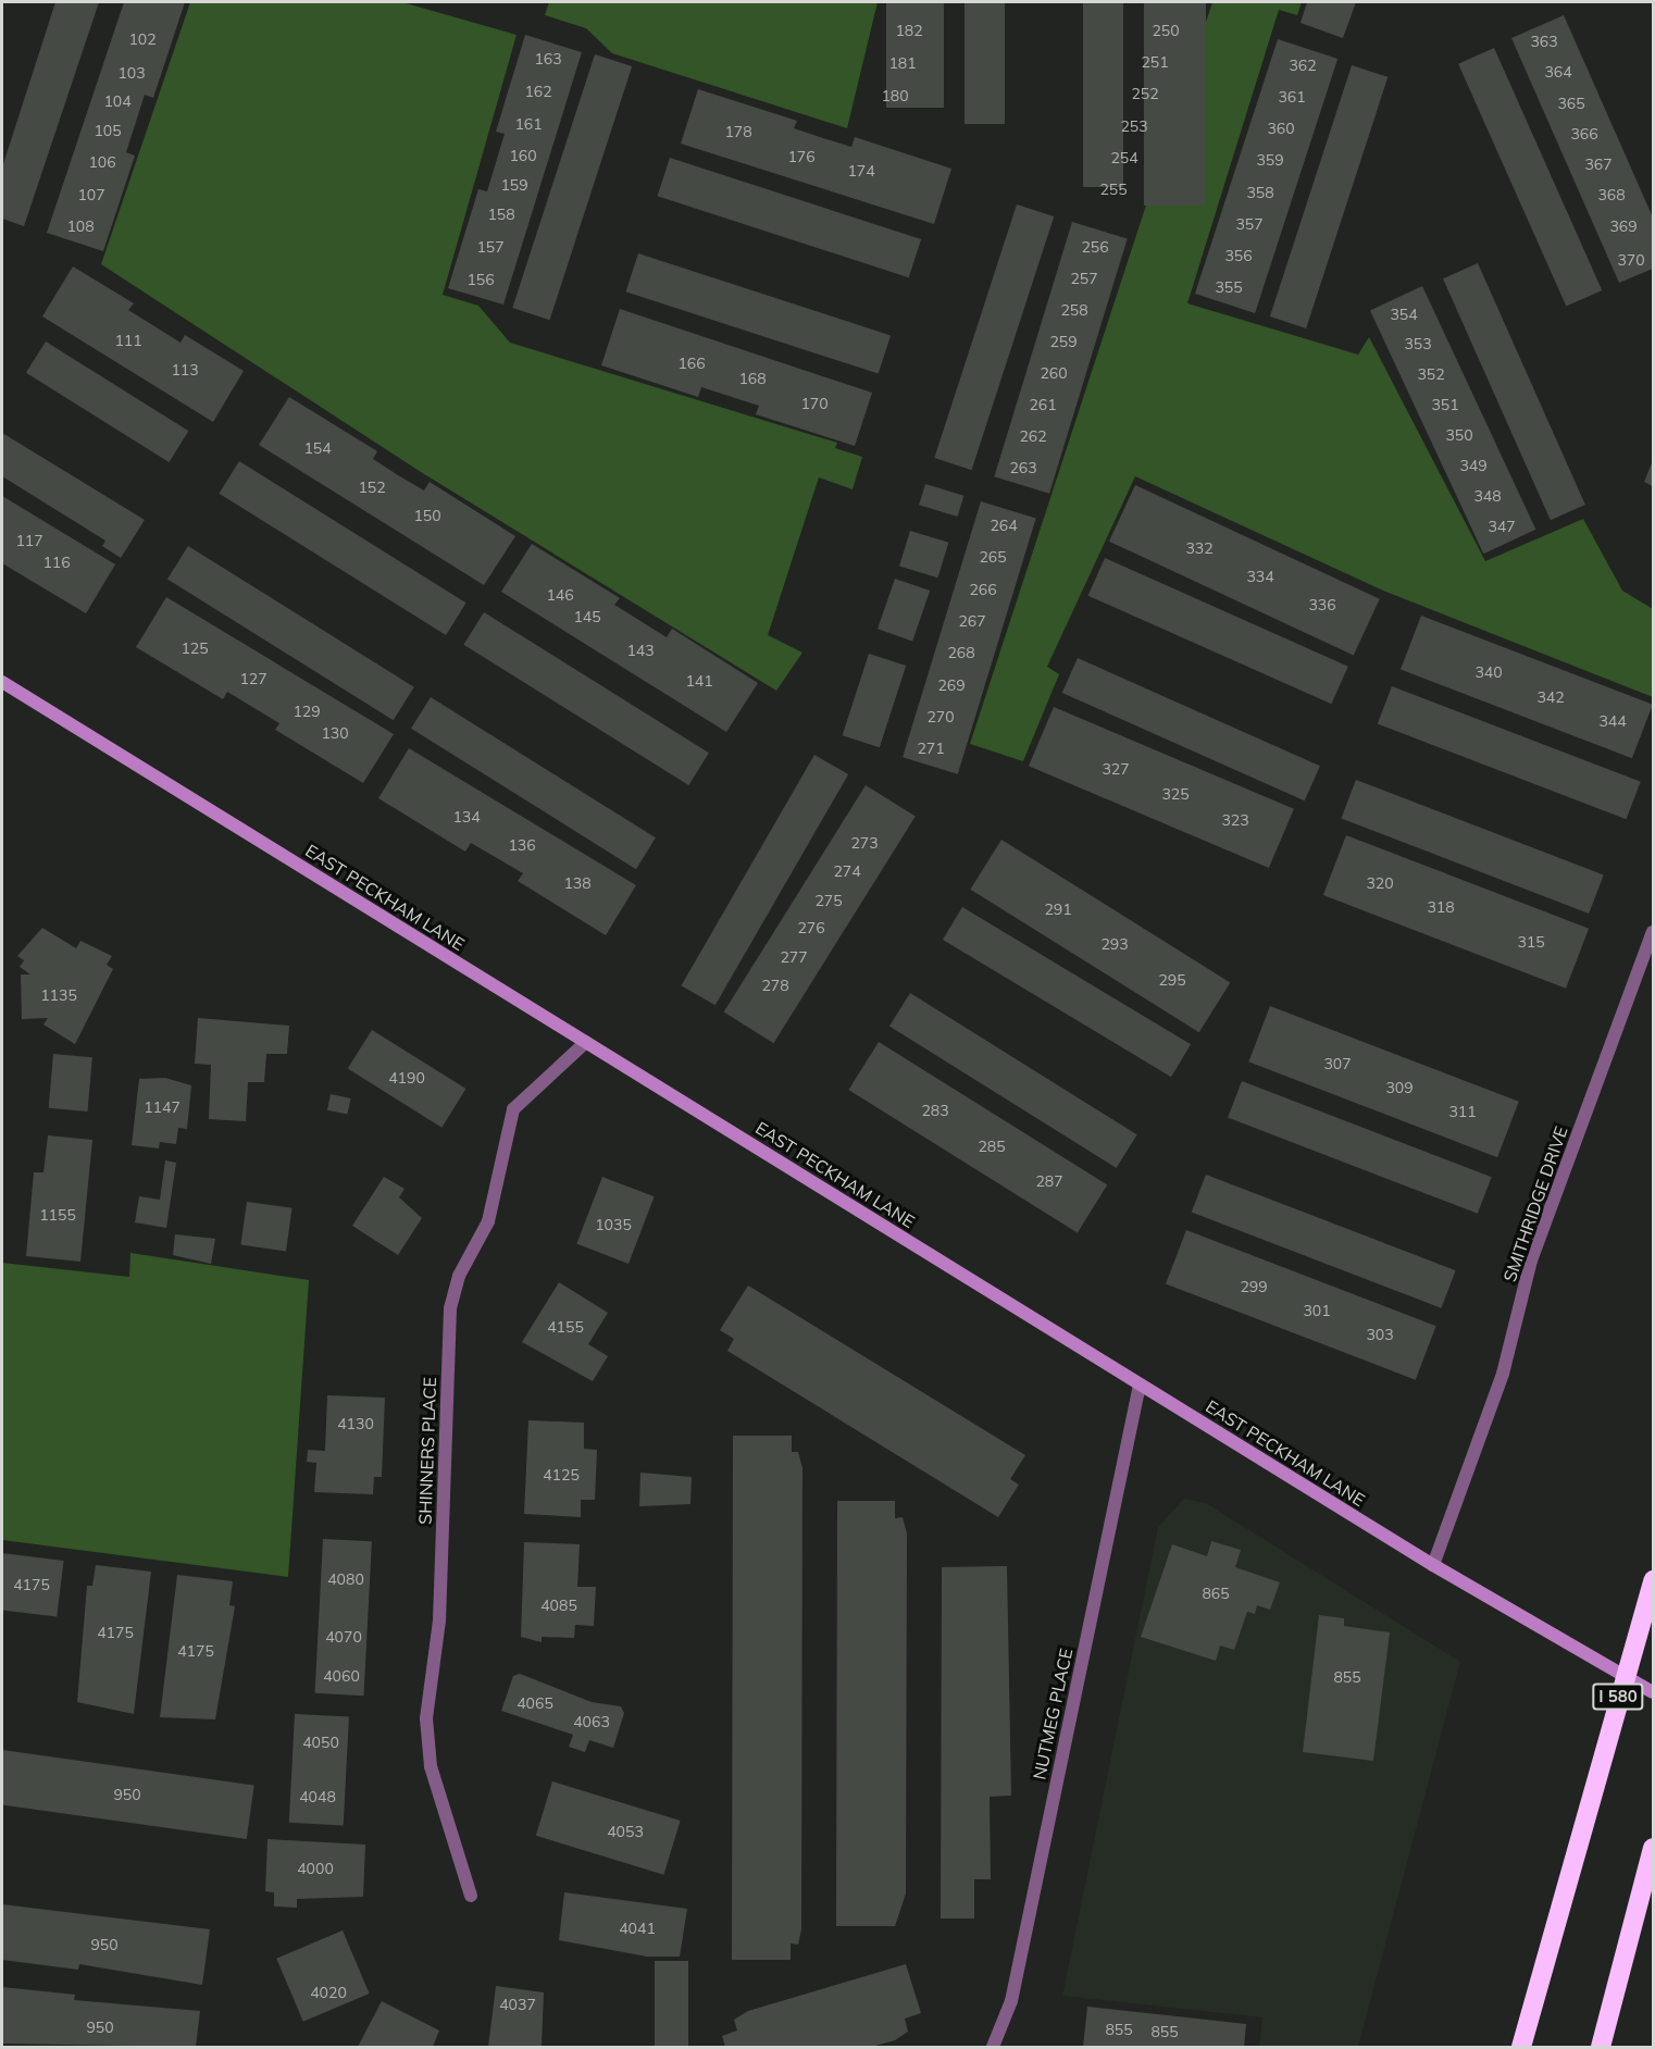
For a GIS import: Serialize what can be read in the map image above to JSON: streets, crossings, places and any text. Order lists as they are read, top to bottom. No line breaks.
{"streets":{"highway":["I 580"],"street":["EAST PECKHAM LANE","SMITHRIDGE DRIVE","SHINNERS PLACE","NUTMEG PLACE"]},"crossings":[["EAST PECKHAM LANE","SMITHRIDGE DRIVE"],["EAST PECKHAM LANE","SHINNERS PLACE"],["EAST PECKHAM LANE","NUTMEG PLACE"]],"house_numbers":["182","250","102","363","163","251","181","362","364","103","162","252","180","361","104","365","161","253","360","105","178","366","160","176","254","359","106","367","174","159","255","358","107","368","158","357","108","369","157","256","356","370","257","156","355","258","354","111","259","353","166","113","260","352","168","170","261","351","350","262","154","349","263","152","348","150","264","347","117","332","265","116","334","266","146","336","145","267","125","143","268","340","127","141","269","342","129","270","344","130","271","327","325","134","323","273","136","274","138","320","275","318","291","276","315","293","277","295","278","1135","307","4190","309","1147","283","311","285","287","1155","1035","299","301","4155","303","4130","4125","4080","4175","865","4085","4175","4070","4175","4060","855","4065","4063","4050","950","4048","4053","4000","4041","950","4020","4037","950","855","855"]}
